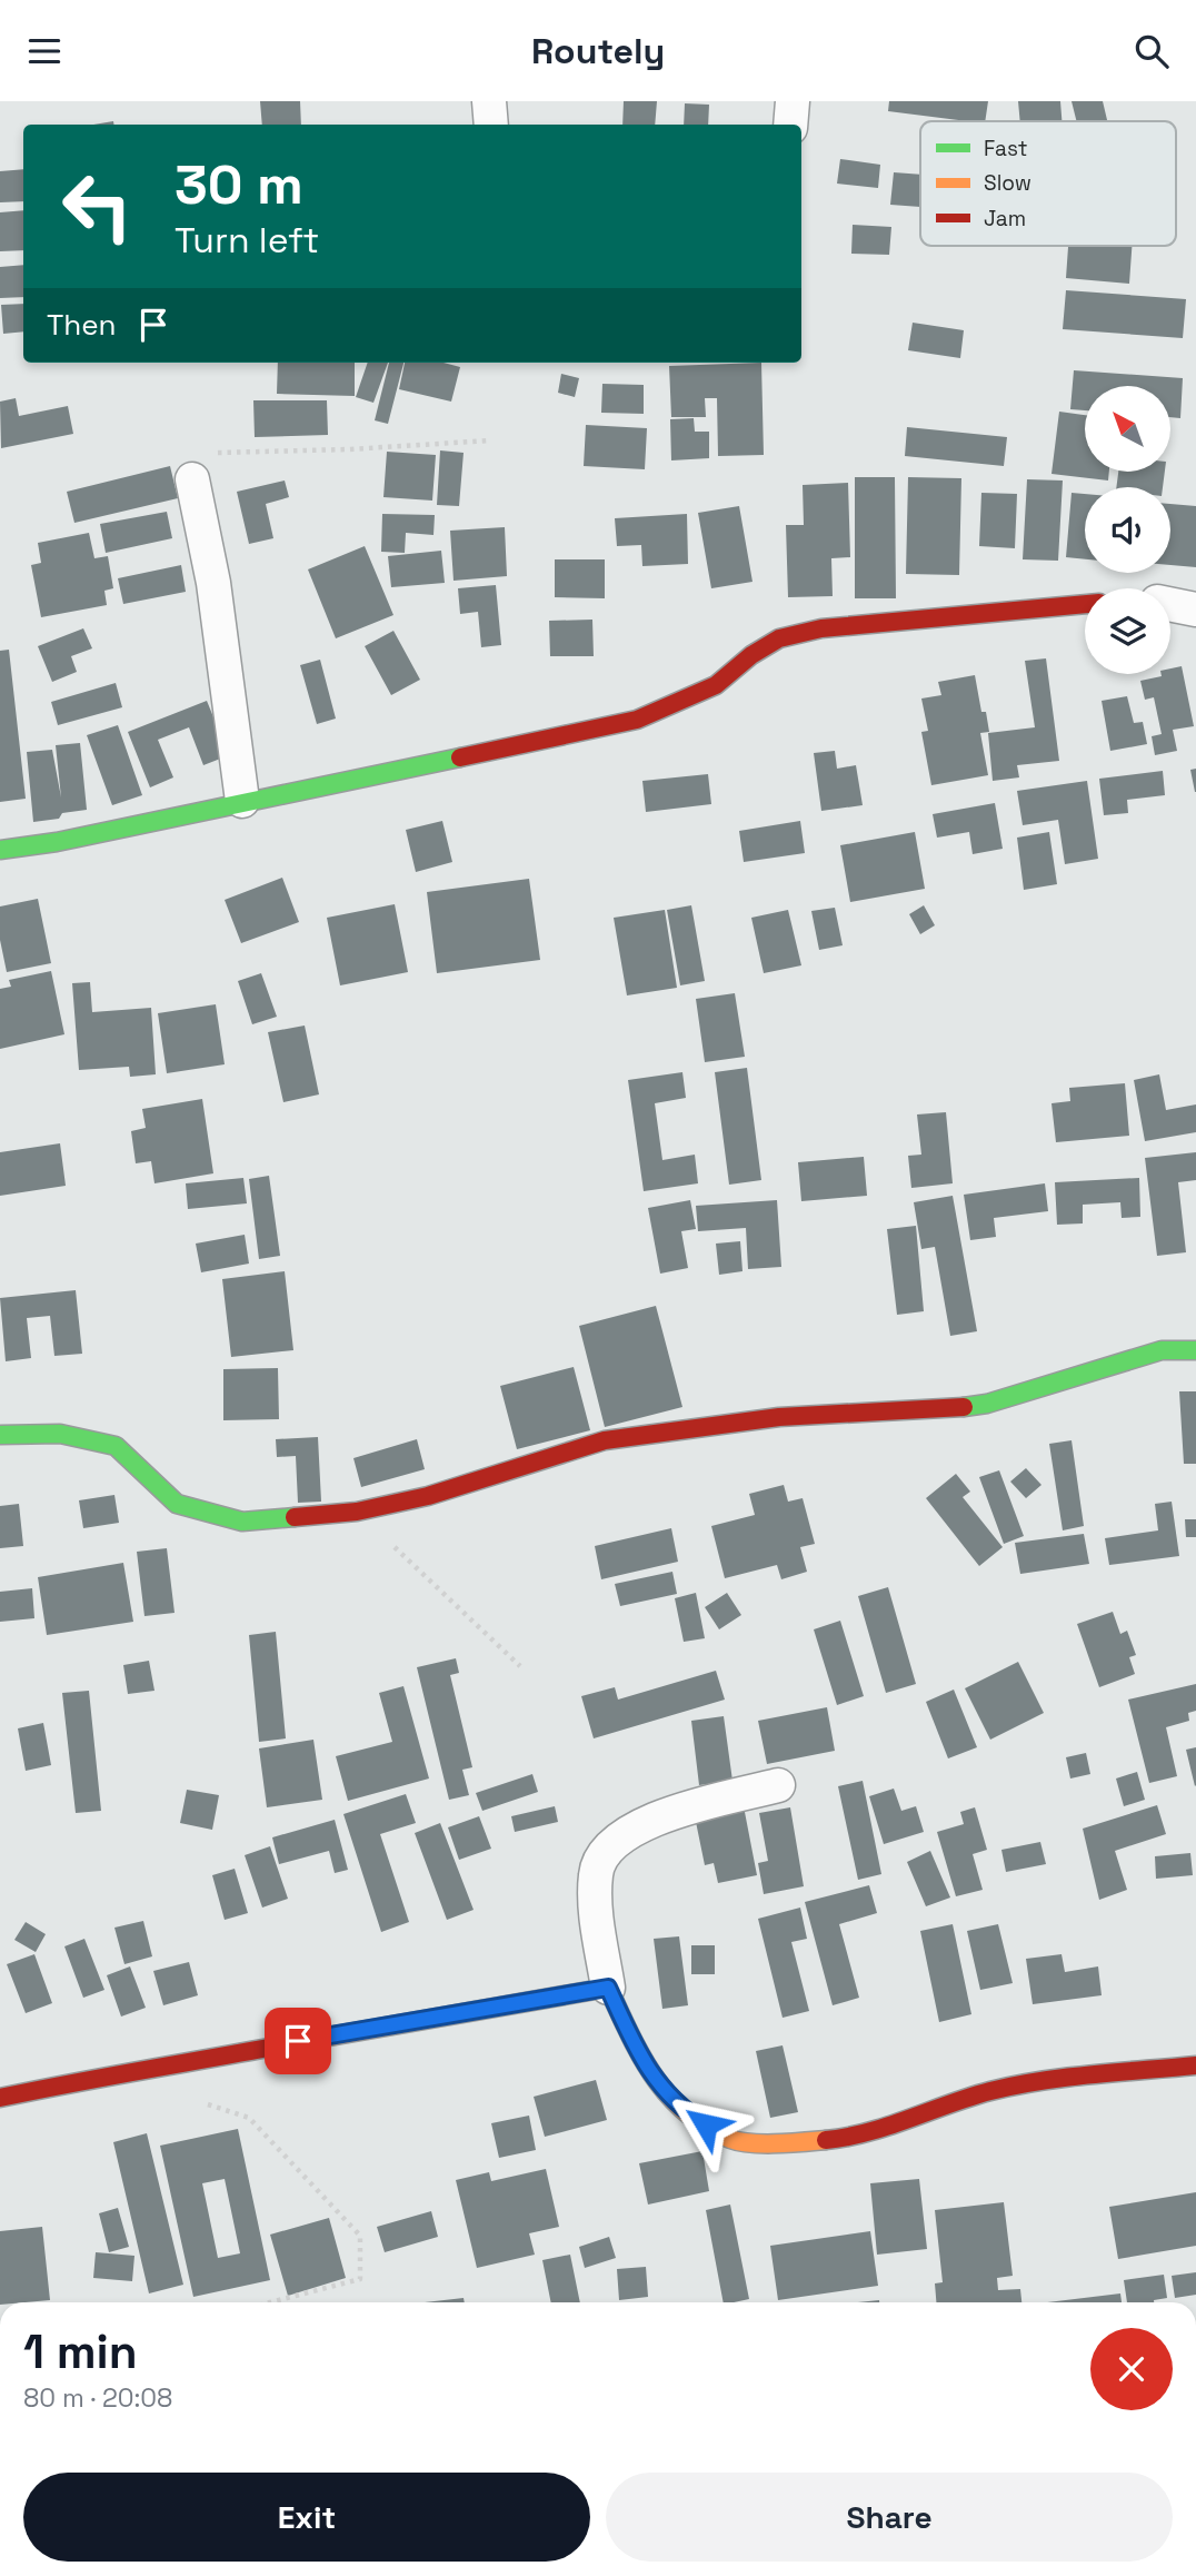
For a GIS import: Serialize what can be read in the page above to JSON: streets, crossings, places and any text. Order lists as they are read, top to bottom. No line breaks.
{"legend":["Fast","Slow","Jam"],"north":"top left","page":{"header":"Routely","turn":["30 m","Turn left"],"then":"Then","heading":["1 min","80 m · 20:08"],"buttons":["Exit","Share"]}}
